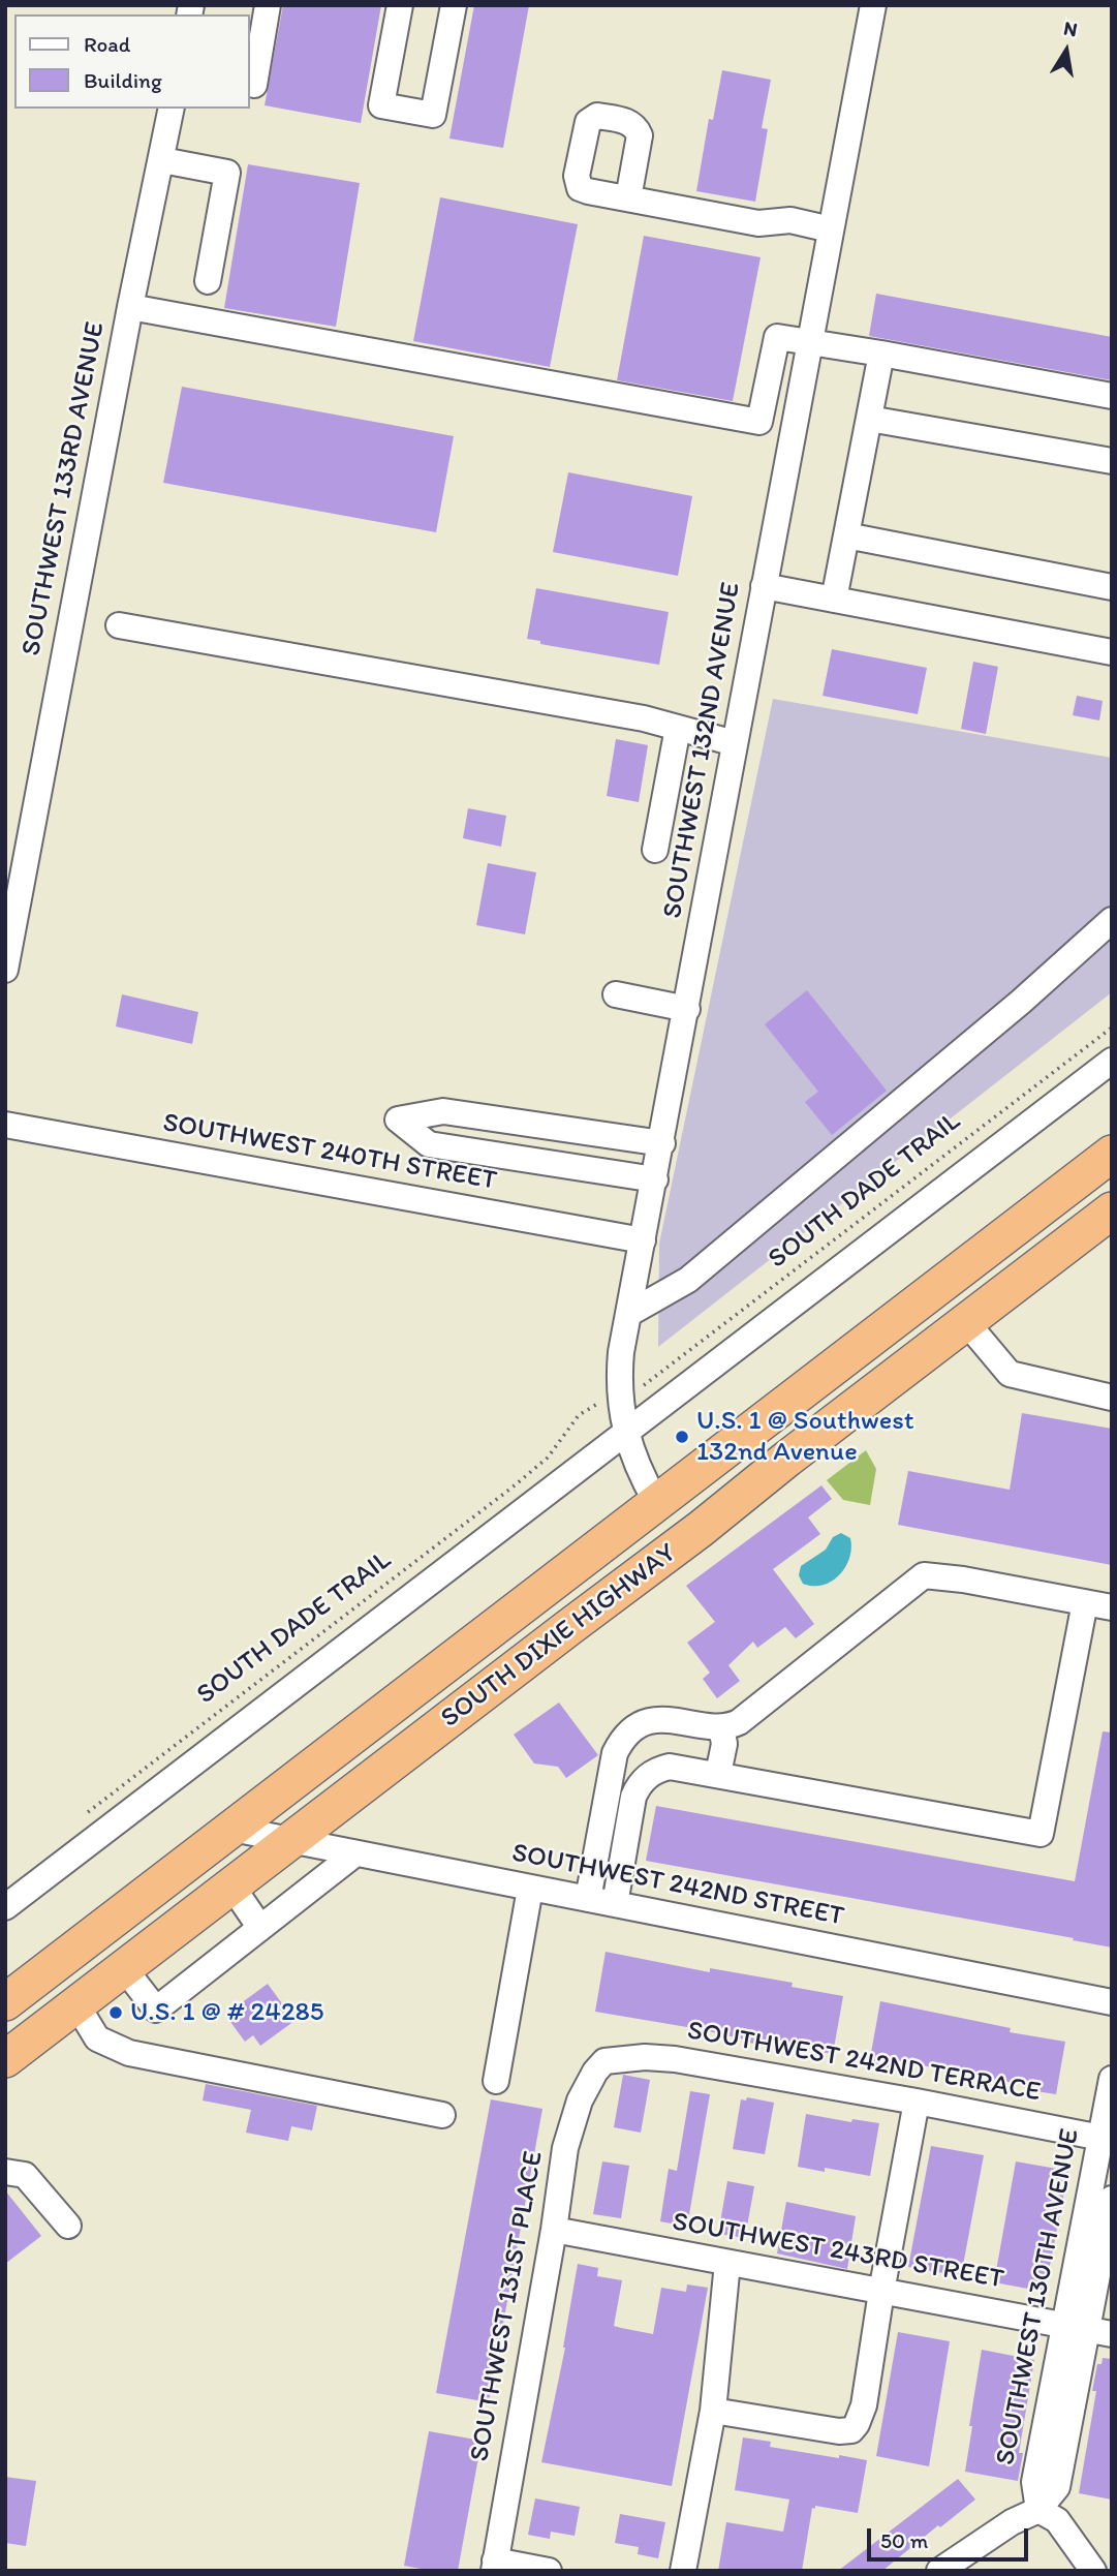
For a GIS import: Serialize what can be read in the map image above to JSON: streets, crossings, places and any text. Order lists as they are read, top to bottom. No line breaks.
{"streets":{"highway":["SOUTH DIXIE HIGHWAY"],"street":["SOUTHWEST 133RD AVENUE","SOUTHWEST 132ND AVENUE","SOUTHWEST 240TH STREET","SOUTHWEST 242ND STREET","SOUTHWEST 242ND TERRACE","SOUTHWEST 243RD STREET","SOUTHWEST 130TH AVENUE","SOUTHWEST 131ST PLACE"],"path":["SOUTH DADE TRAIL"]},"crossings":[["SOUTHWEST 132ND AVENUE","SOUTHWEST 240TH STREET"],["SOUTHWEST 132ND AVENUE","SOUTH DIXIE HIGHWAY"],["SOUTH DIXIE HIGHWAY","SOUTHWEST 242ND STREET"],["SOUTHWEST 242ND TERRACE","SOUTHWEST 130TH AVENUE"],["SOUTHWEST 242ND TERRACE","SOUTHWEST 131ST PLACE"],["SOUTHWEST 243RD STREET","SOUTHWEST 130TH AVENUE"],["SOUTHWEST 243RD STREET","SOUTHWEST 131ST PLACE"]],"places":["U.S. 1 @ Southwest 132nd Avenue","U.S. 1 @ # 24285"],"legend":["Road","Building"],"scale_bar":"50 m","north":"top"}
